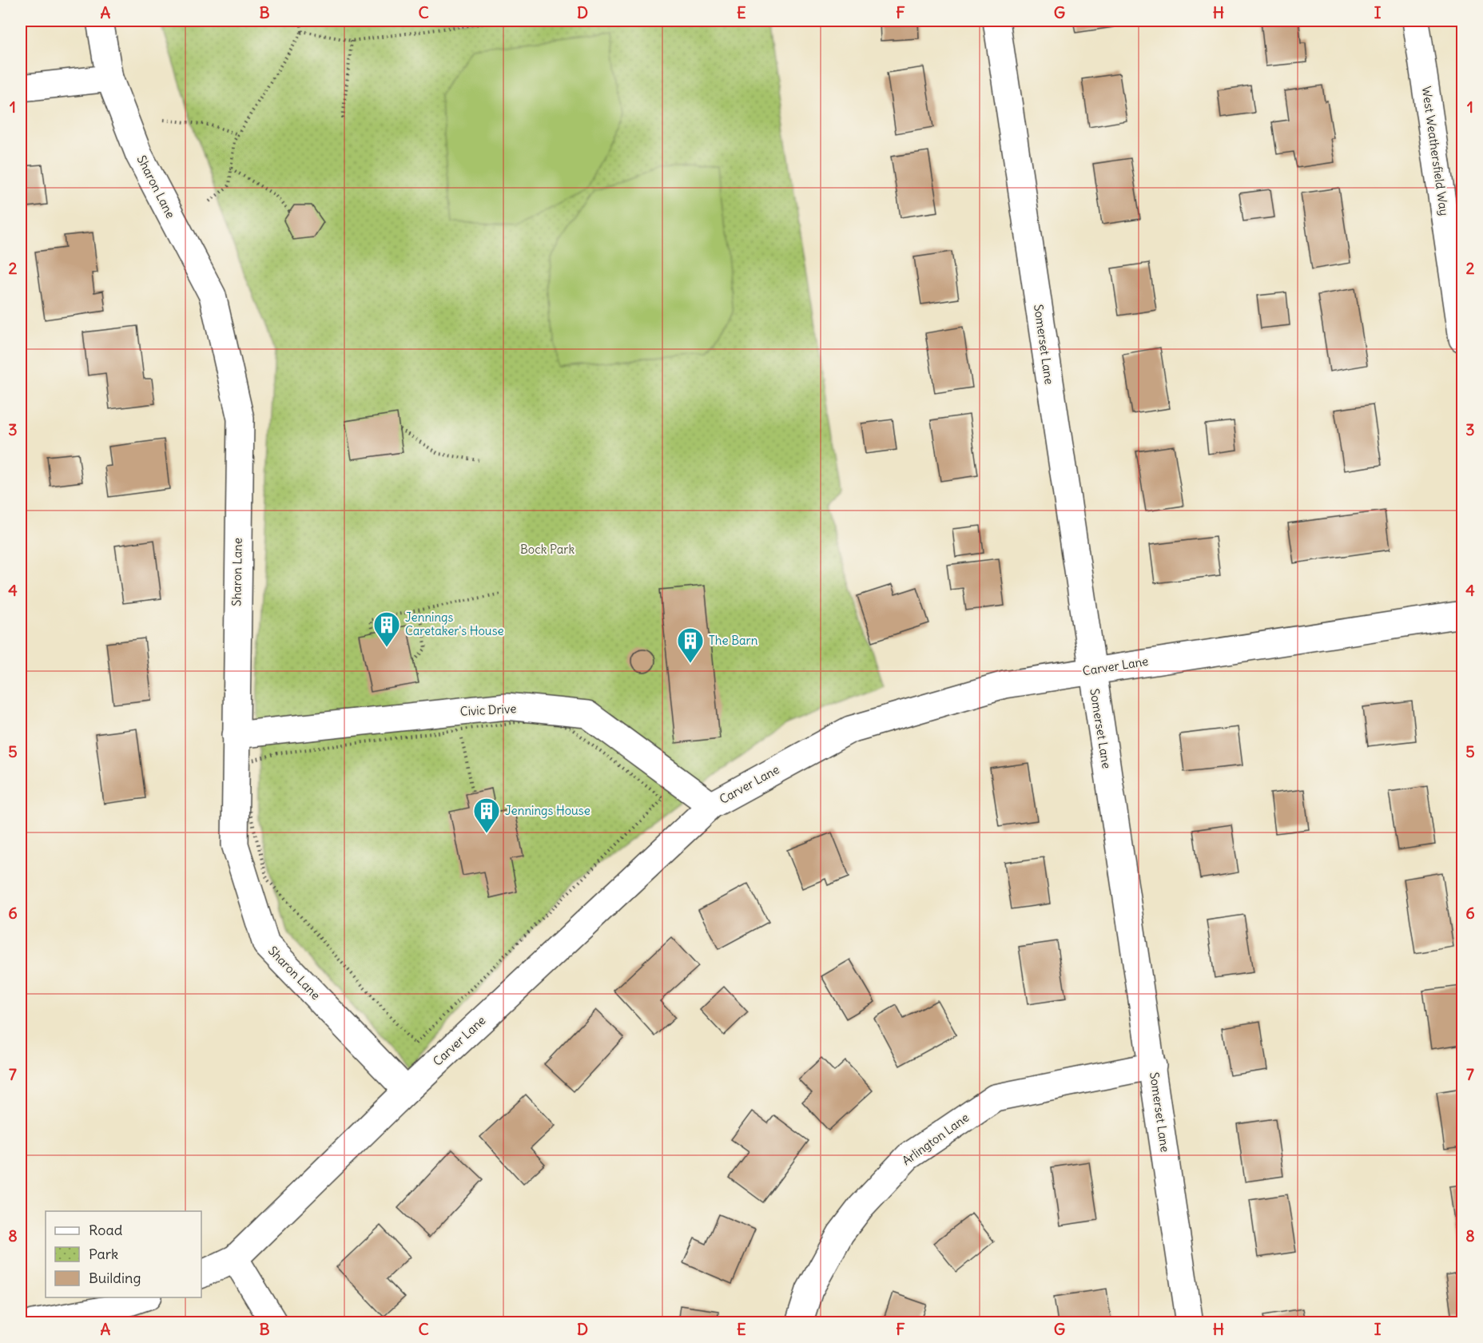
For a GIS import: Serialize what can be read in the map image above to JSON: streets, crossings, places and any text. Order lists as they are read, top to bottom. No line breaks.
{"streets":{"street":["West Weathersfield Way","Sharon Lane","Somerset Lane","Carver Lane","Civic Drive","Arlington Lane"]},"crossings":[["Sharon Lane","Carver Lane"],["Sharon Lane","Civic Drive"],["Somerset Lane","Carver Lane"],["Somerset Lane","Arlington Lane"],["Carver Lane","Civic Drive"]],"parks":["Bock Park"],"places":{"building":["Jennings Caretaker's House","The Barn","Jennings House"]},"legend":["Road","Park","Building"],"grid":{"columns":["A","B","C","D","E","F","G","H","I"],"rows":["1","2","3","4","5","6","7","8"]}}
